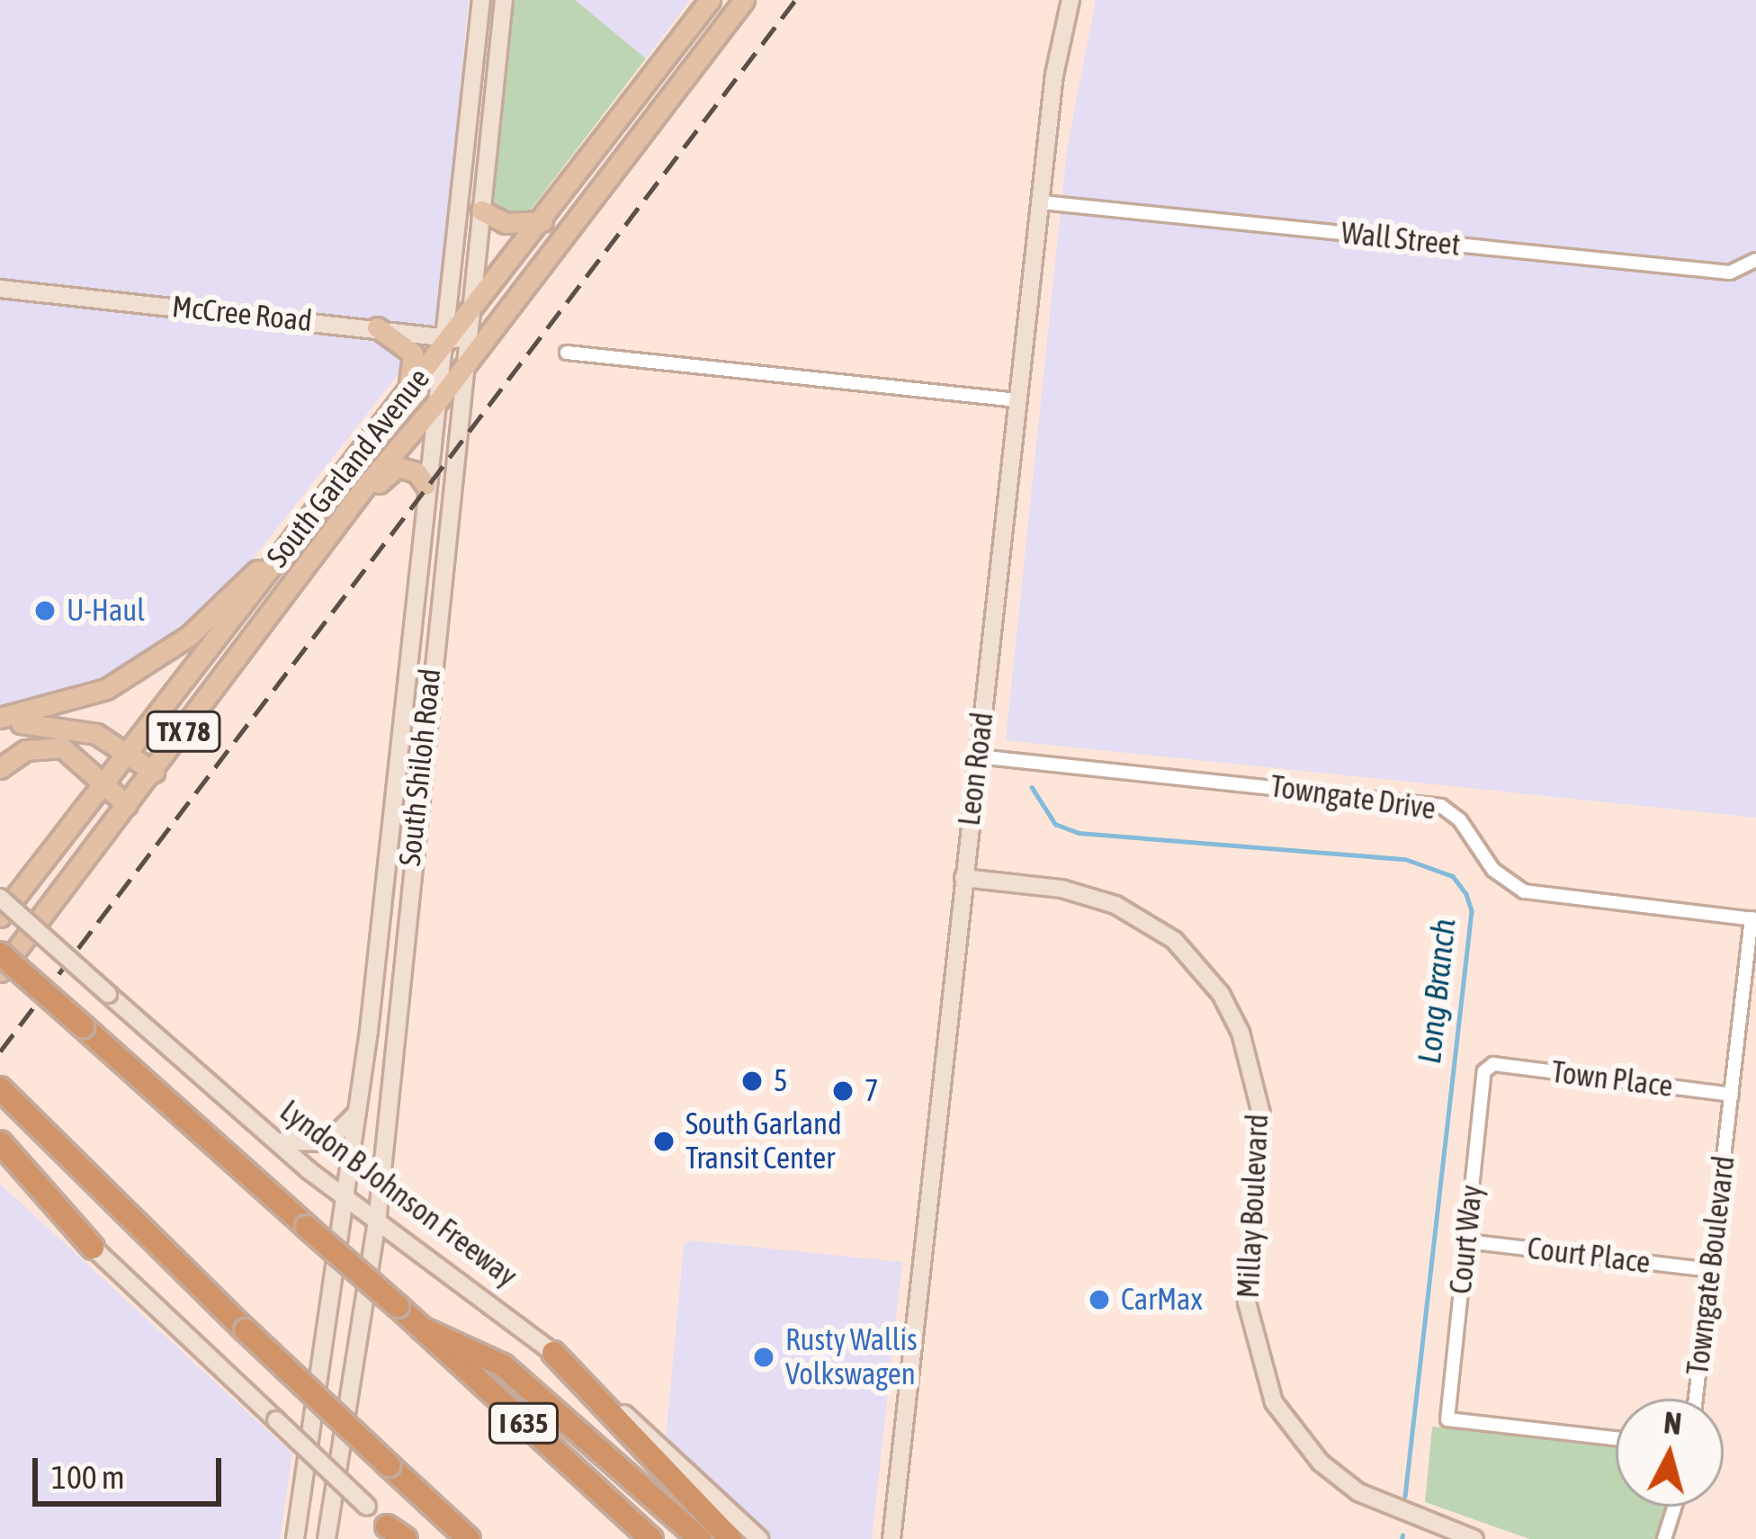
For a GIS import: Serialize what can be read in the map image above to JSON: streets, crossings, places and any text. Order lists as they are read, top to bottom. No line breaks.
{"streets":{"highway":["I 635"],"main road":["McCree Road","South Garland Avenue","TX 78","South Shiloh Road","Leon Road","Lyndon B Johnson Freeway","Millay Boulevard"],"street":["Wall Street","Towngate Drive","Town Place","Court Way","Court Place","Towngate Boulevard"]},"crossings":[["Wall Street","Leon Road"],["McCree Road","South Garland Avenue"],["McCree Road","South Shiloh Road"],["South Garland Avenue","South Shiloh Road"],["South Shiloh Road","Lyndon B Johnson Freeway"],["Leon Road","Towngate Drive"],["Leon Road","Millay Boulevard"],["Towngate Drive","Towngate Boulevard"],["Town Place","Court Way"],["Town Place","Towngate Boulevard"],["Court Way","Court Place"],["Court Place","Towngate Boulevard"]],"water":["Long Branch"],"places":["U-Haul","5","7","South Garland Transit Center","CarMax","Rusty Wallis Volkswagen"],"scale_bar":"100 m","north":"top"}
